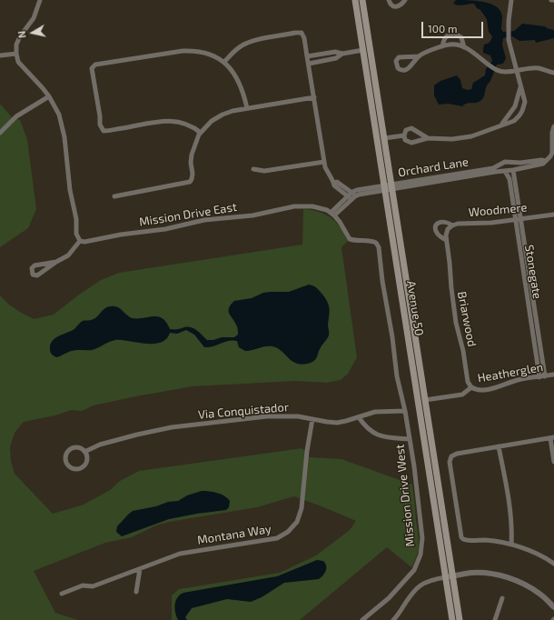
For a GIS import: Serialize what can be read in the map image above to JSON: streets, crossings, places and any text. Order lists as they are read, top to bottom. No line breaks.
{"streets":{"main road":["Avenue 50"],"street":["Orchard Lane","Woodmere","Mission Drive East","Stonegate","Briarwood","Heatherglen","Via Conquistador","Mission Drive West","Montana Way"]},"crossings":[["Orchard Lane","Stonegate"],["Orchard Lane","Avenue 50"],["Woodmere","Stonegate"],["Woodmere","Briarwood"],["Stonegate","Heatherglen"],["Briarwood","Heatherglen"],["Via Conquistador","Mission Drive West"],["Via Conquistador","Montana Way"]],"scale_bar":"100 m","north":"left"}
